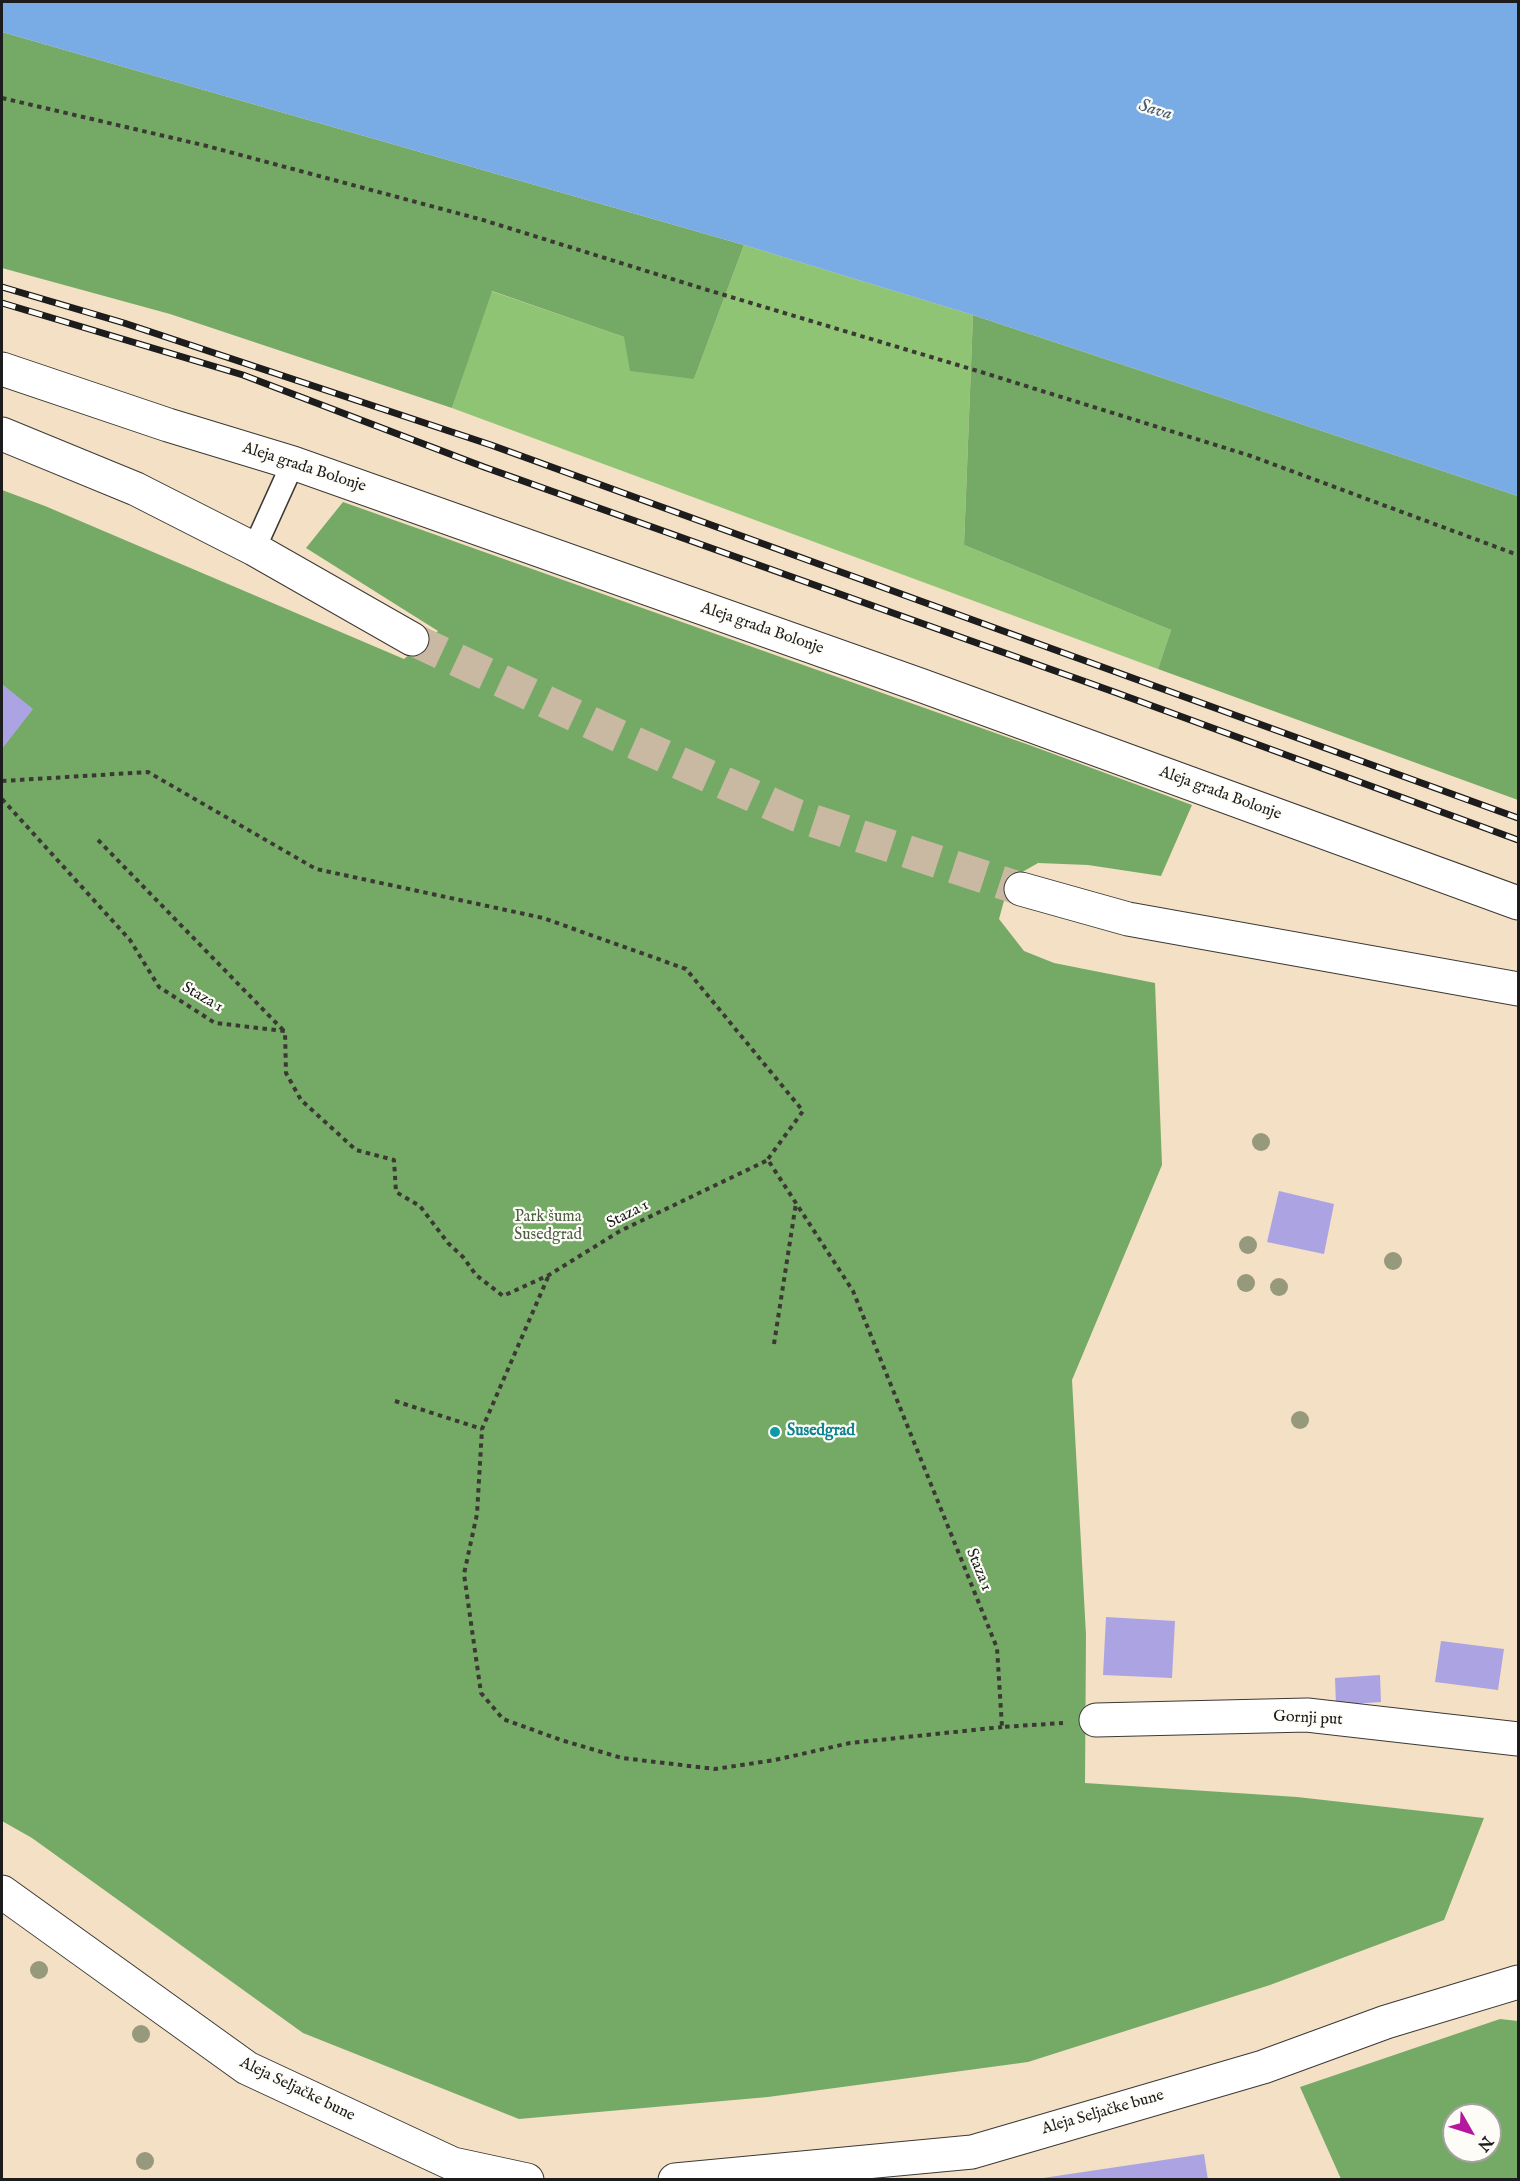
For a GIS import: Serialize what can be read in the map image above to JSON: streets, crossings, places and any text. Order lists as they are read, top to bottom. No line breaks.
{"streets":{"main road":["Aleja grada Bolonje","Gornji put","Aleja Seljačke bune"],"path":["Staza 1"]},"water":["Sava"],"parks":["Park šuma Susedgrad"],"places":["Susedgrad"],"north":"bottom right"}
